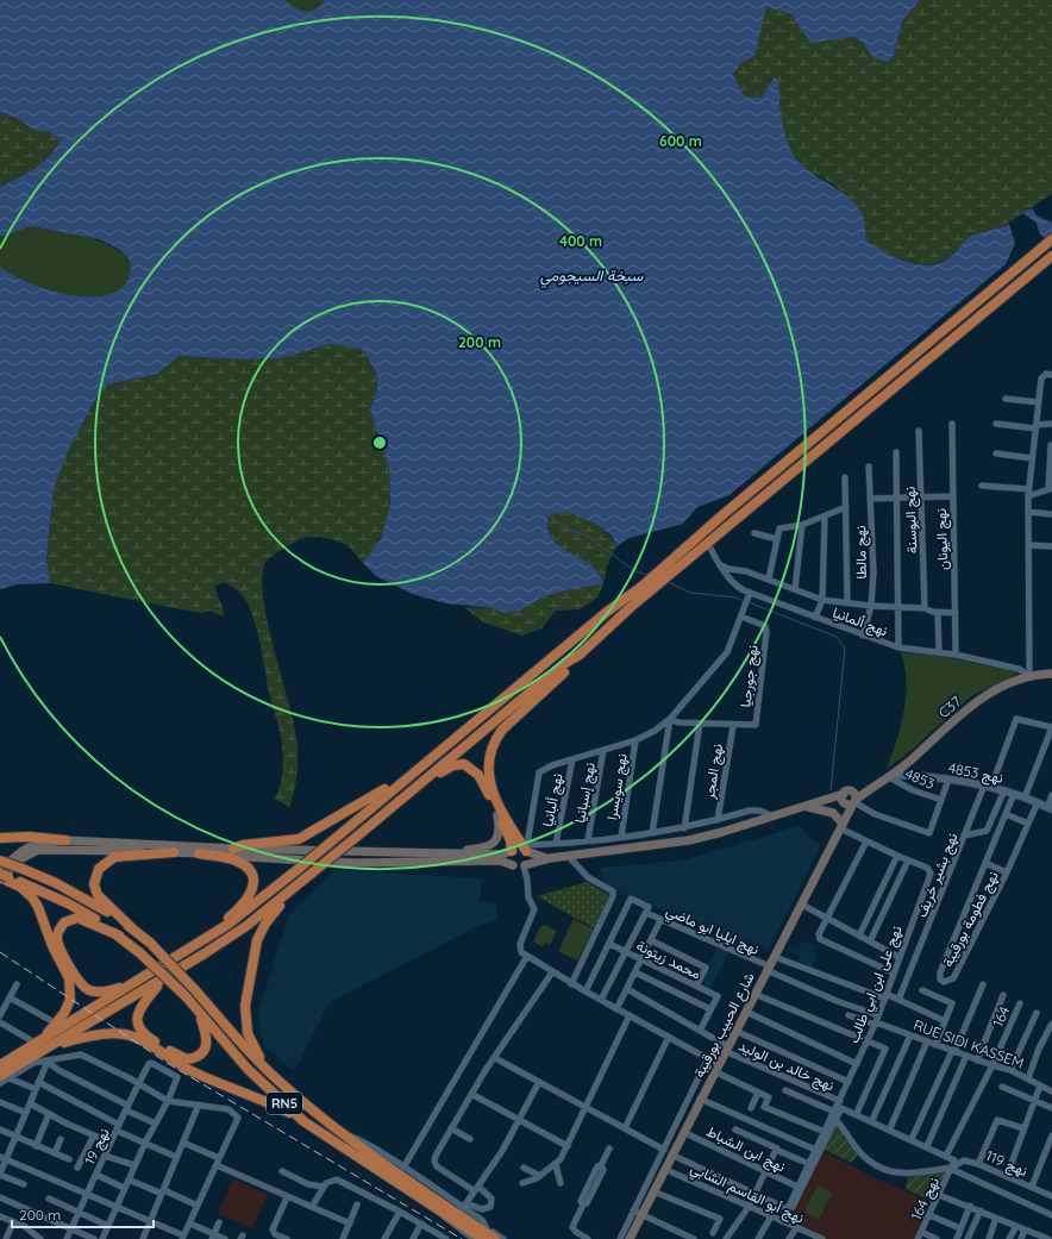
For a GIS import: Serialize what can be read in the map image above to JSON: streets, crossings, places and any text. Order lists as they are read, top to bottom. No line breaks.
{"streets":{"highway":["RN5"],"main road":["C37","شارع الحبيب بورقيبة"],"street":["نهج البوسنة","نهج اليونان","نهج مالطا","نهج ألمانيا","نهج جورجيا","نهج المجر","نهج 4853","4853","نهج سويسرا","نهج إسبانيا","نهج ألبانيا","نهج بشير خريف","نهج فطومة بورقيبة","نهج ايليا ابو ماضي","محمد زيتونة","نهج على ابن ابي طالب","164","RUE SIDI KASSEM","نهج خالد بن الوليد","نهج 19","نهج ابن الشباط","نهج 119","نهج أبو القاسم الشابي","نهج 164"]},"crossings":[["نهج اليونان","نهج ألمانيا"],["نهج مالطا","نهج ألمانيا"],["نهج ألمانيا","C37"],["نهج جورجيا","نهج المجر"],["C37","نهج 4853"],["C37","4853"],["C37","شارع الحبيب بورقيبة"],["نهج 4853","4853"],["نهج 4853","نهج بشير خريف"],["نهج 4853","نهج فطومة بورقيبة"],["نهج ايليا ابو ماضي","محمد زيتونة"],["نهج ايليا ابو ماضي","نهج على ابن ابي طالب"],["نهج ايليا ابو ماضي","شارع الحبيب بورقيبة"],["نهج على ابن ابي طالب","شارع الحبيب بورقيبة"],["نهج على ابن ابي طالب","RUE SIDI KASSEM"],["نهج على ابن ابي طالب","نهج خالد بن الوليد"],["نهج على ابن ابي طالب","نهج ابن الشباط"],["نهج على ابن ابي طالب","نهج أبو القاسم الشابي"],["164","RUE SIDI KASSEM"],["164","نهج 119"],["شارع الحبيب بورقيبة","نهج خالد بن الوليد"],["شارع الحبيب بورقيبة","نهج ابن الشباط"],["شارع الحبيب بورقيبة","نهج أبو القاسم الشابي"],["نهج خالد بن الوليد","نهج 119"]],"water":["سبخة السيجومي"],"scale_bar":"200 m","rings":["600 m","400 m","200 m"]}
